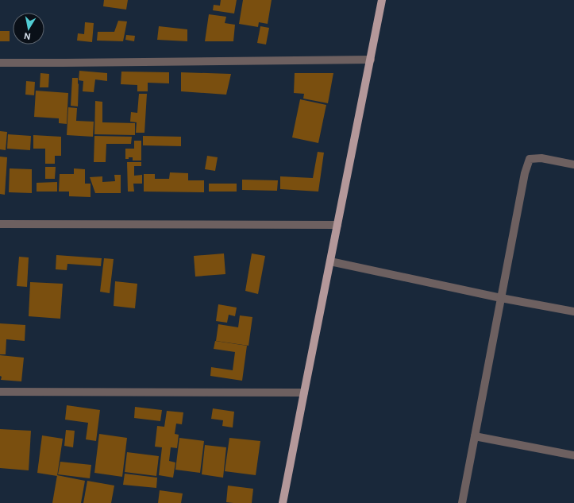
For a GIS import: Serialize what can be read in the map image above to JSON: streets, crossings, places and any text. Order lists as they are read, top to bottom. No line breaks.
{"north":"bottom"}
